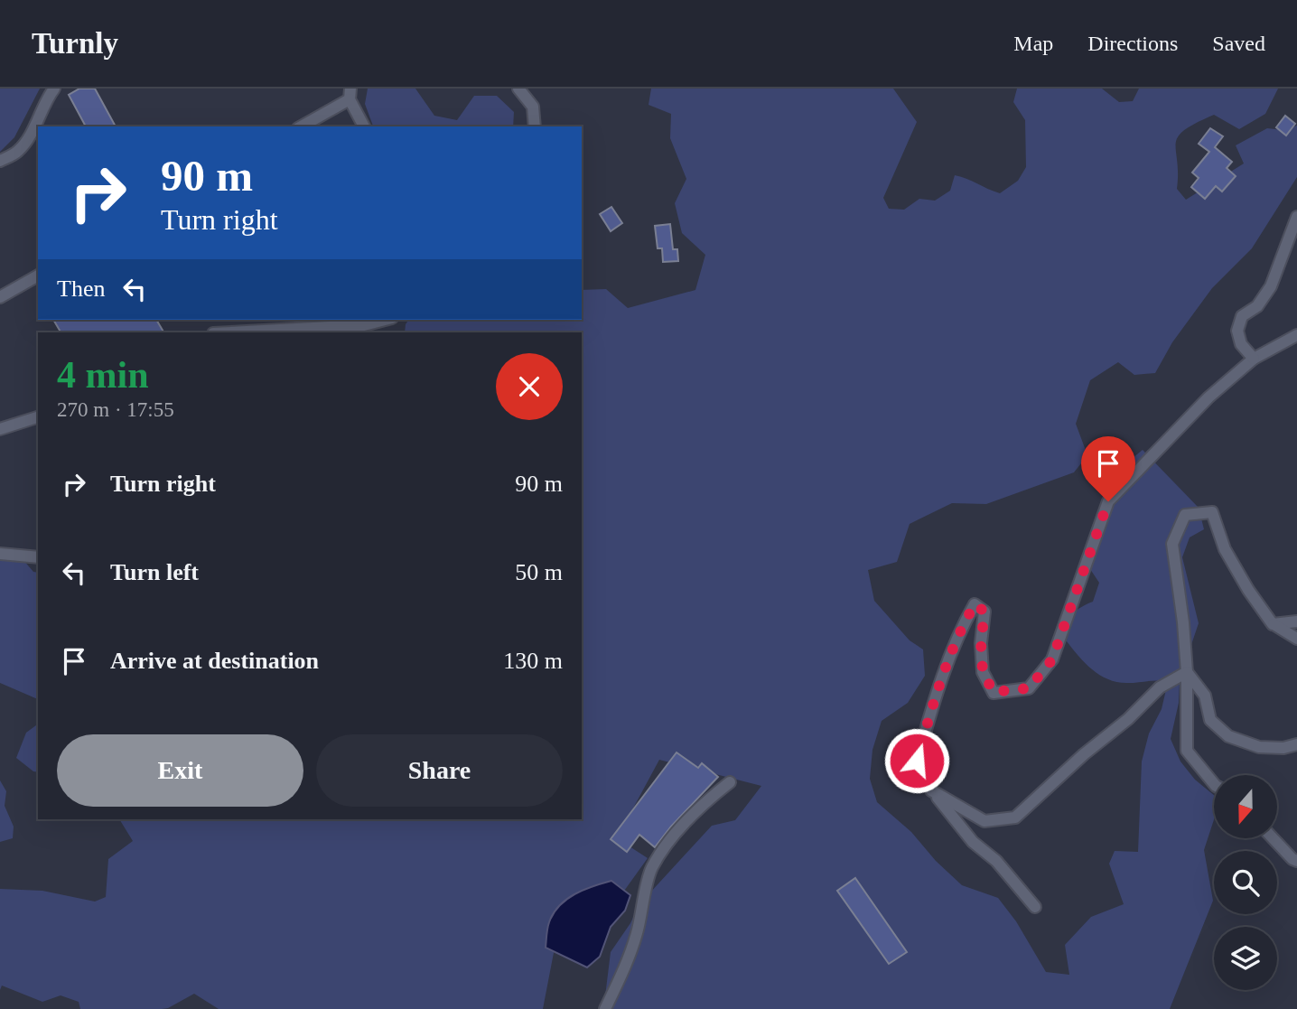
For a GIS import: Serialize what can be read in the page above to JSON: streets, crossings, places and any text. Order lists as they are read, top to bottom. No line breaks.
{"north":"bottom","page":{"header":"Turnly","nav":["Map","Directions","Saved"],"turn":["90 m","Turn right"],"then":"Then","heading":["4 min","270 m · 17:55"],"list":[{"name":"Turn right","value":"90 m"},{"name":"Turn left","value":"50 m"},{"name":"Arrive at destination","value":"130 m"}],"buttons":["Exit","Share"]}}
